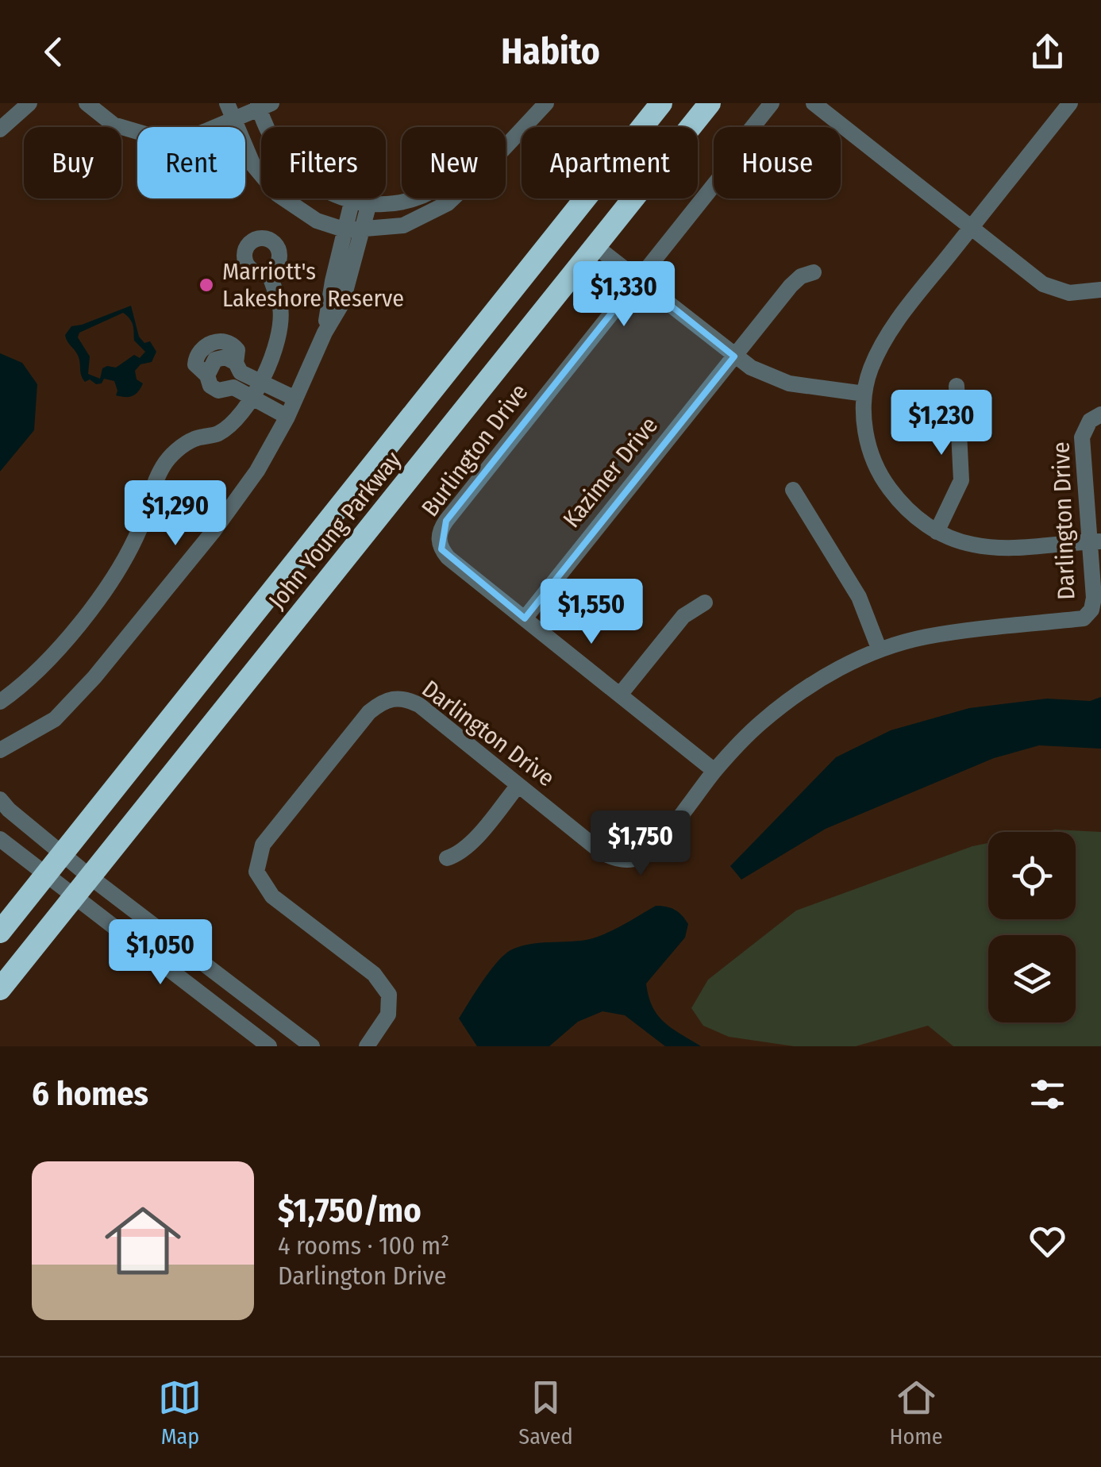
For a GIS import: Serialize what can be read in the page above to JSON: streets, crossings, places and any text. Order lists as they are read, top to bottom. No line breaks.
{"streets":{"highway":["John Young Parkway"],"street":["Burlington Drive","Kazimer Drive","Darlington Drive"]},"crossings":[["Burlington Drive","Kazimer Drive"],["Burlington Drive","Darlington Drive"]],"places":["Marriott's Lakeshore Reserve"],"page":{"header":"Habito","chip":["Buy","Rent","Filters","New","Apartment","House"],"price":["$1,330","$1,230","$1,290","$1,550","$1,750","$1,050"],"heading":"6 homes","list":[{"name":"$1,750/mo","note":"4 rooms · 100 m² · Darlington Drive"}],"tabs":["Map","Saved","Home"]}}
